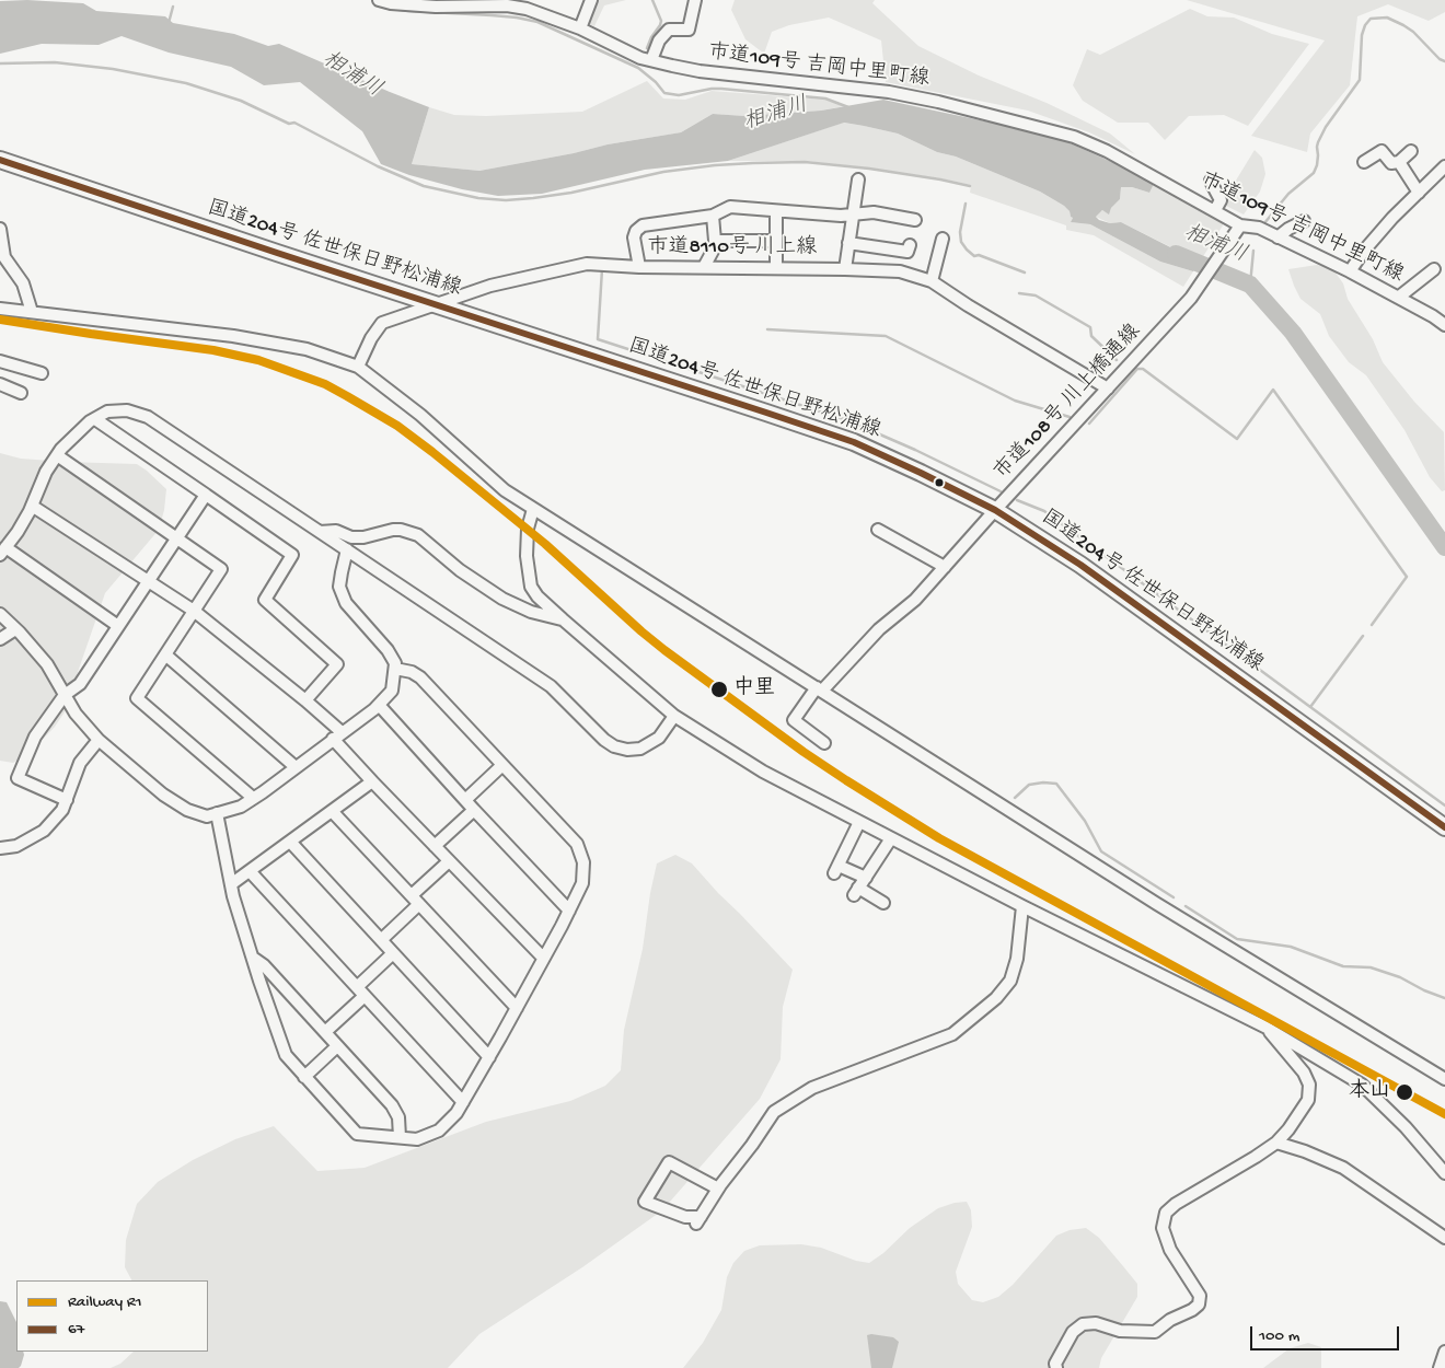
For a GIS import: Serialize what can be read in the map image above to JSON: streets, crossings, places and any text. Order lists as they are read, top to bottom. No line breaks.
{"streets":{"highway":["国道204号 佐世保日野松浦線"],"street":["市道109号 吉岡中里町線","市道8110号 川上線","市道108号 川上橋通線"]},"crossings":[["市道109号 吉岡中里町線","市道108号 川上橋通線"],["市道8110号 川上線","国道204号 佐世保日野松浦線"],["市道8110号 川上線","市道108号 川上橋通線"],["国道204号 佐世保日野松浦線","市道108号 川上橋通線"]],"water":["相浦川"],"places":["中里","本山"],"lines":["transit line 67","rail line R1"],"legend":["Railway R1","67"],"scale_bar":"100 m"}
